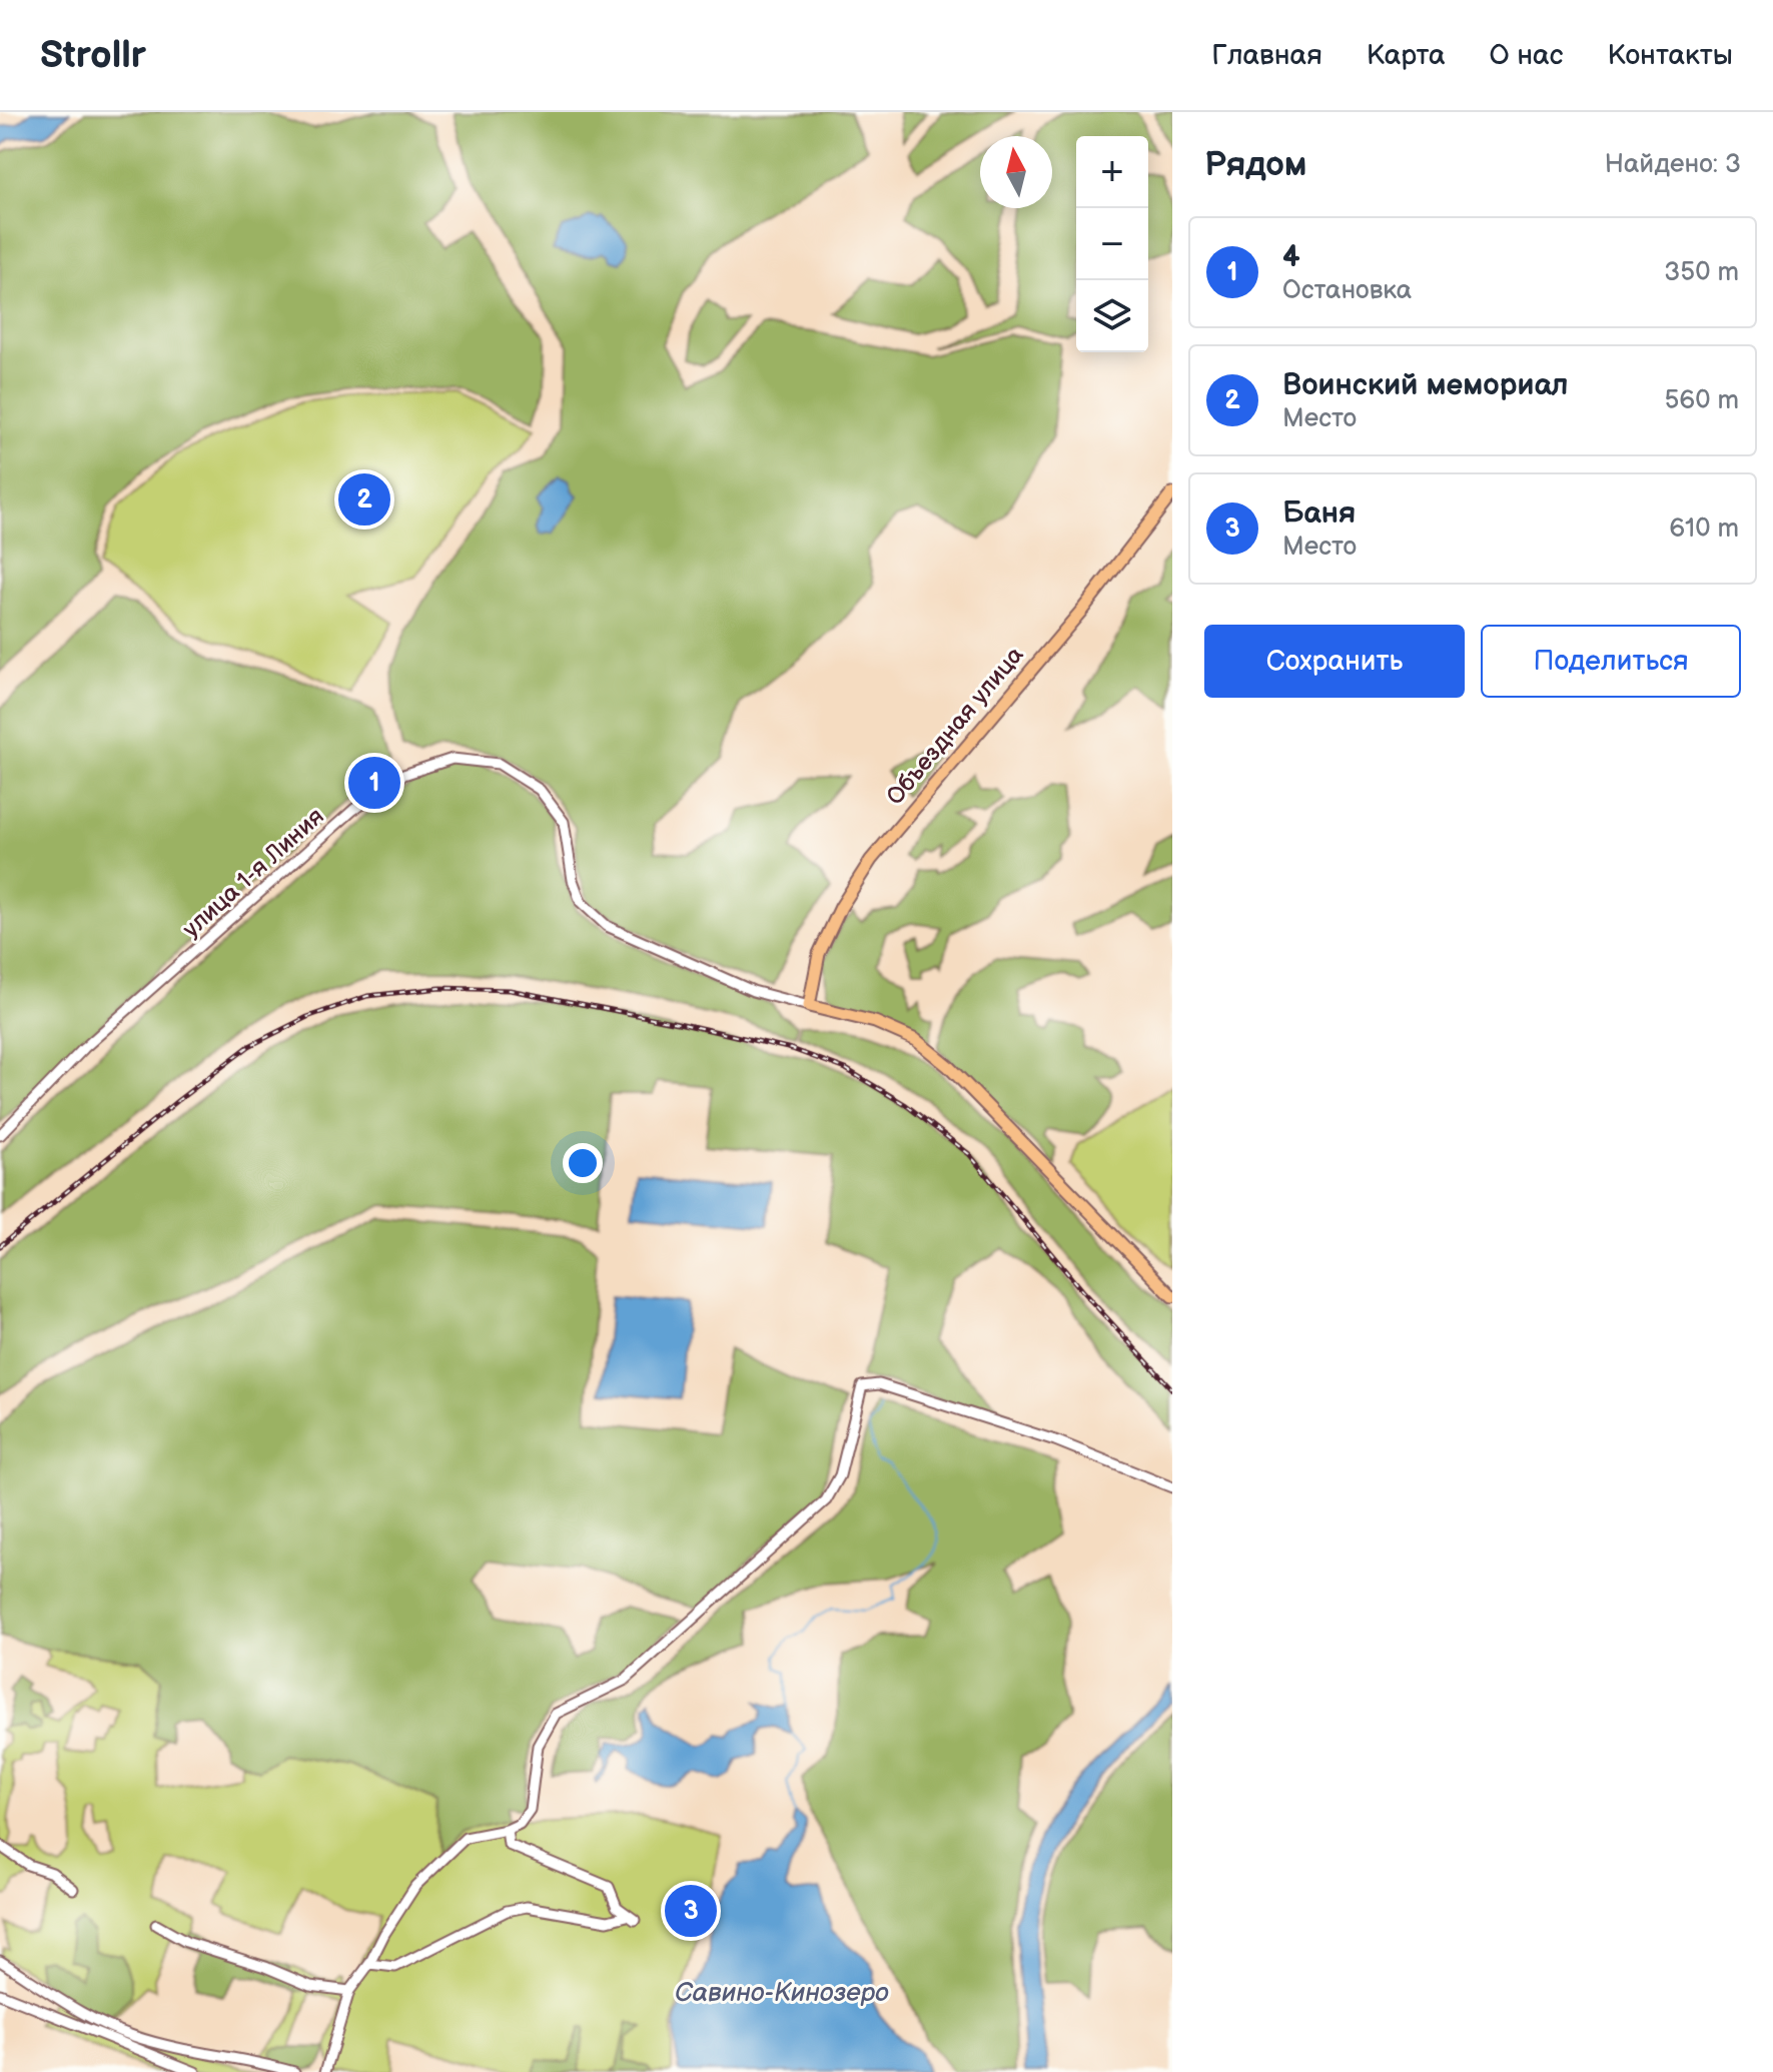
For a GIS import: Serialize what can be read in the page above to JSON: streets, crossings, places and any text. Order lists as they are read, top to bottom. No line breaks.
{"streets":{"main road":["Объездная улица"],"street":["улица 1-я Линия"]},"crossings":[["Объездная улица","улица 1-я Линия"]],"water":["Савино-Кинозеро"],"north":"top","page":{"header":"Strollr","nav":["Главная","Карта","О нас","Контакты"],"heading":["Рядом","Найдено: 3"],"map_buttons":["+","−"],"list":[{"mark":"1","name":"4","note":"Остановка","value":"350 m"},{"mark":"2","name":"Воинский мемориал","note":"Место","value":"560 m"},{"mark":"3","name":"Баня","note":"Место","value":"610 m"}],"pins":["2","1","3"],"buttons":["Сохранить","Поделиться"]}}
